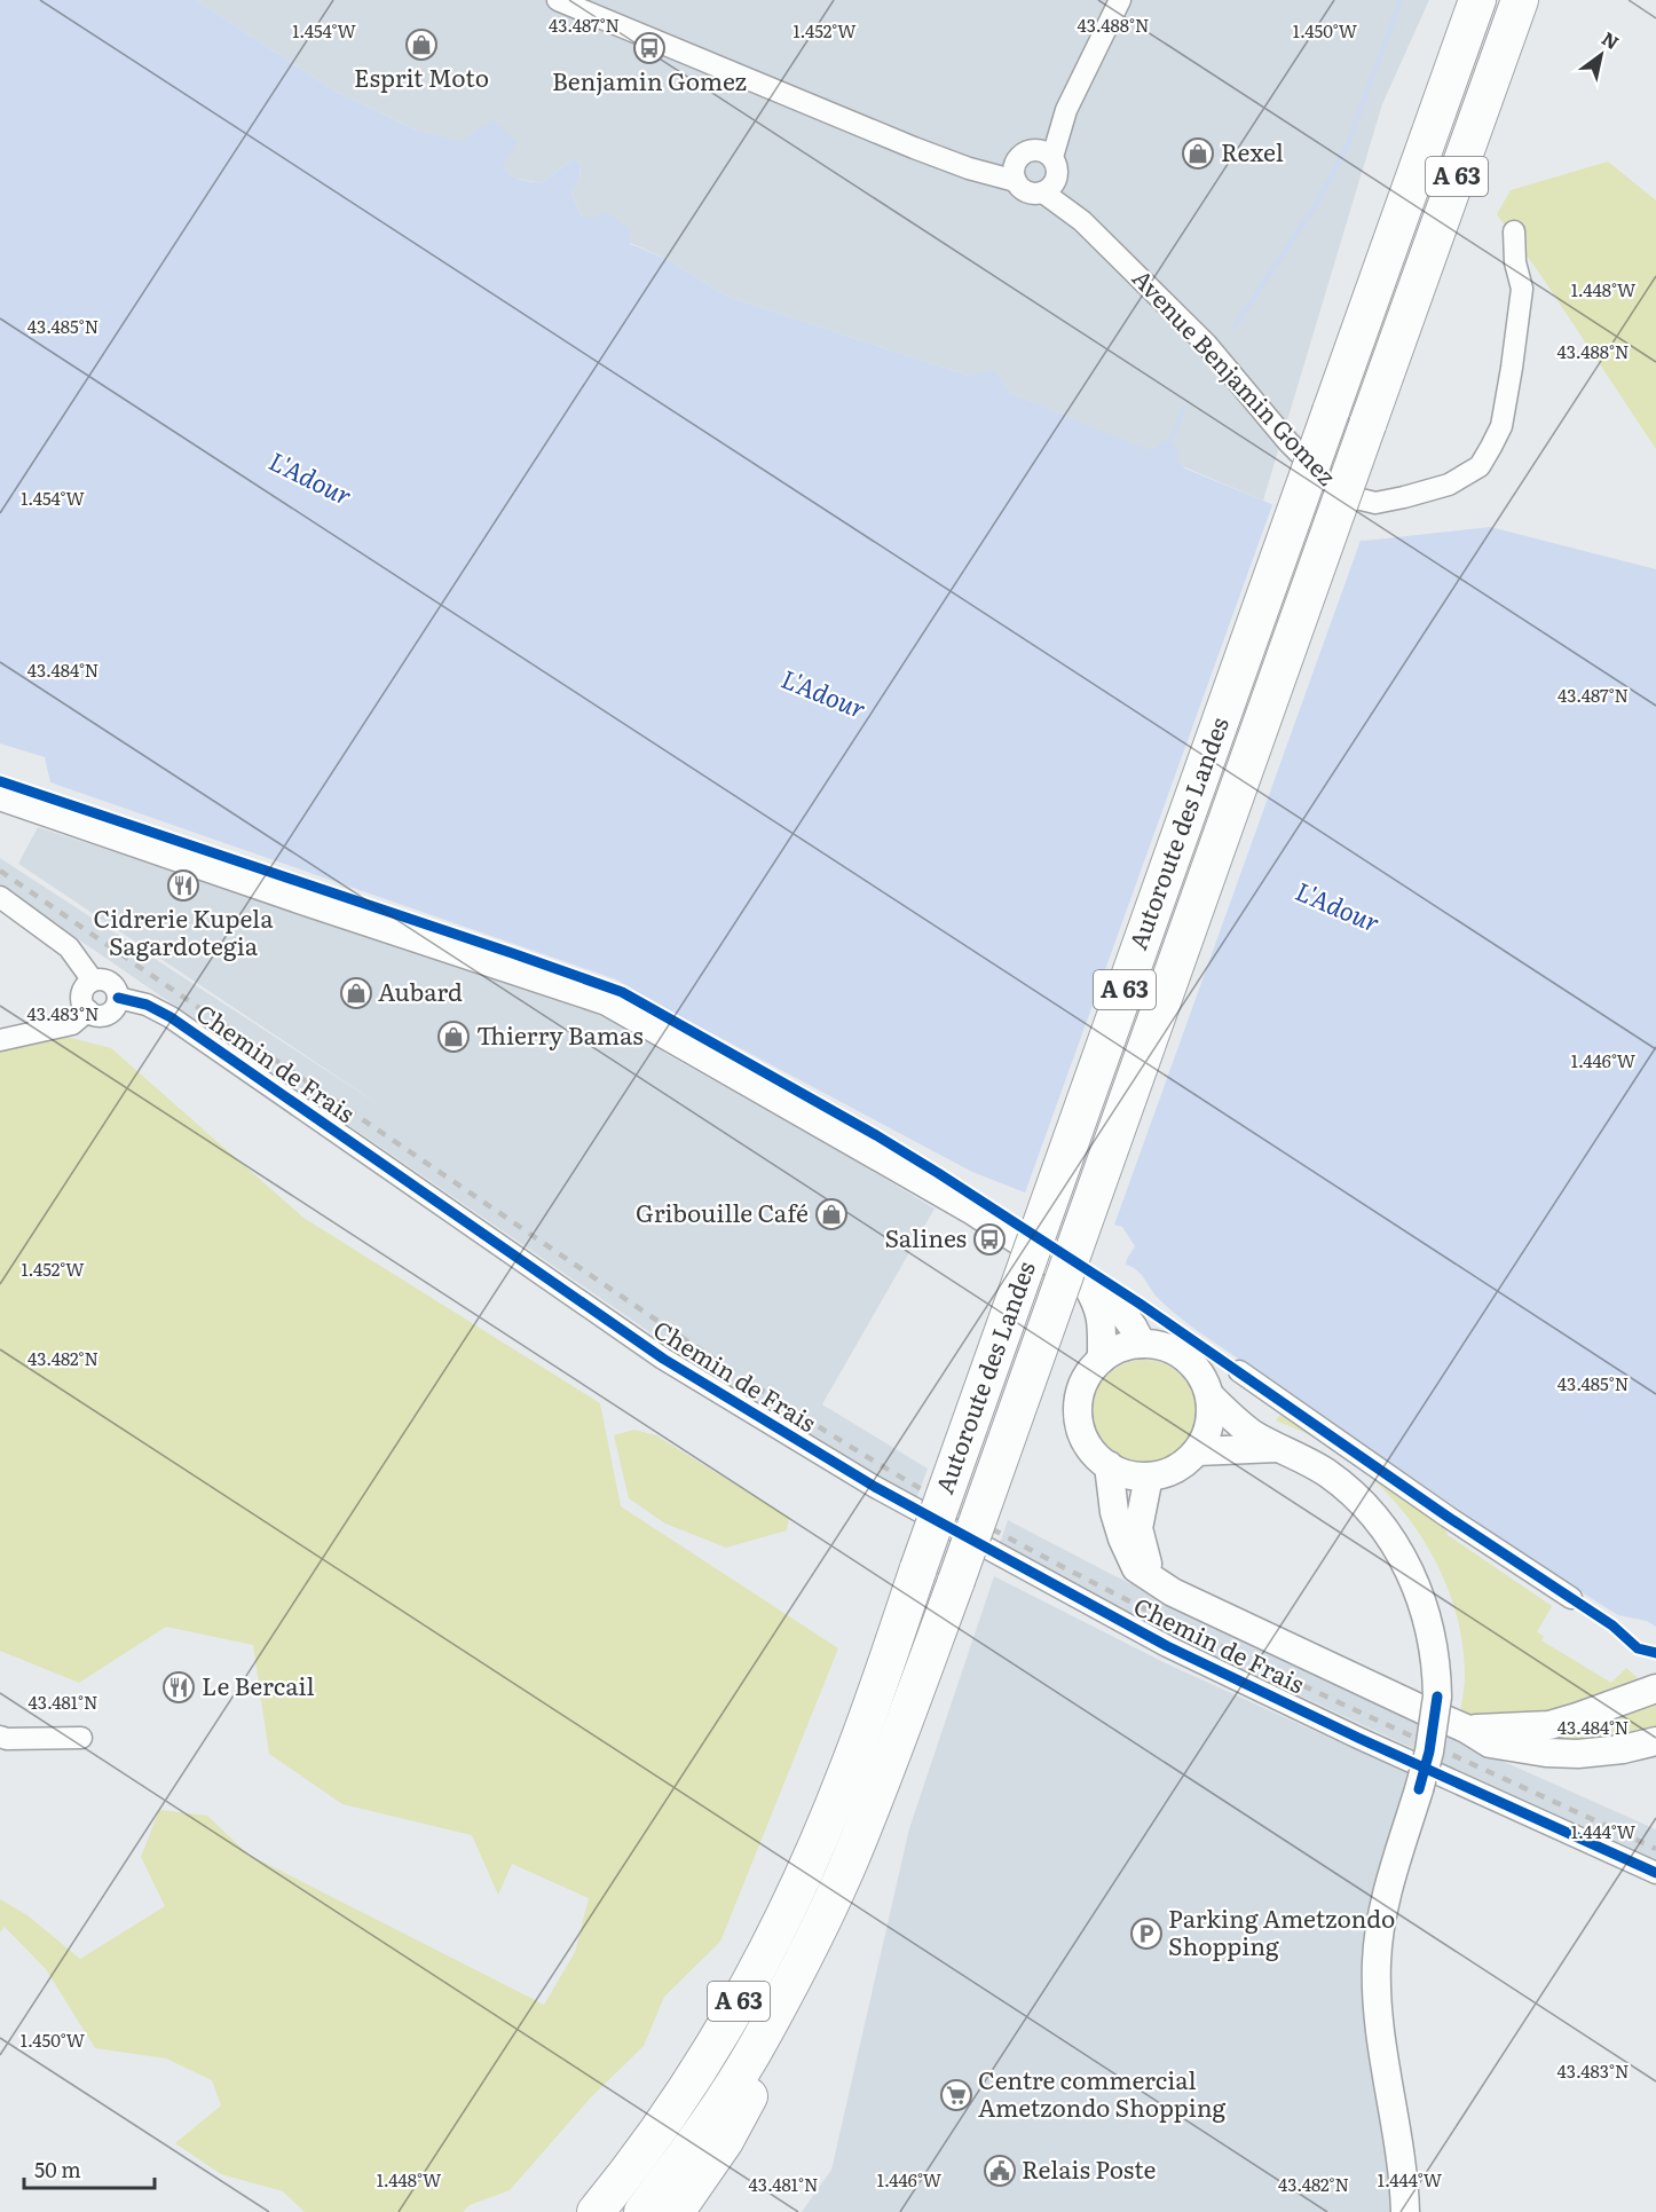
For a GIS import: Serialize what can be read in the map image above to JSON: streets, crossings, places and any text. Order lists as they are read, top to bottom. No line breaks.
{"streets":{"highway":["A 63","Autoroute des Landes"],"street":["Avenue Benjamin Gomez","Chemin de Frais"]},"water":["L'Adour"],"places":{"shop":["Esprit Moto","Rexel","Aubard","Thierry Bamas","Gribouille Café"],"bus stop":["Benjamin Gomez","Salines"],"restaurant":["Cidrerie Kupela Sagardotegia","Le Bercail"],"parking":["Parking Ametzondo Shopping"],"supermarket":["Centre commercial Ametzondo Shopping"],"public building":["Relais Poste"]},"scale_bar":"50 m","north":"top right","coordinates":["43.487°N","43.488°N","1.454°W","1.452°W","1.450°W","1.448°W","43.485°N","43.484°N","43.483°N","1.446°W","43.482°N","43.481°N","1.444°W"]}
